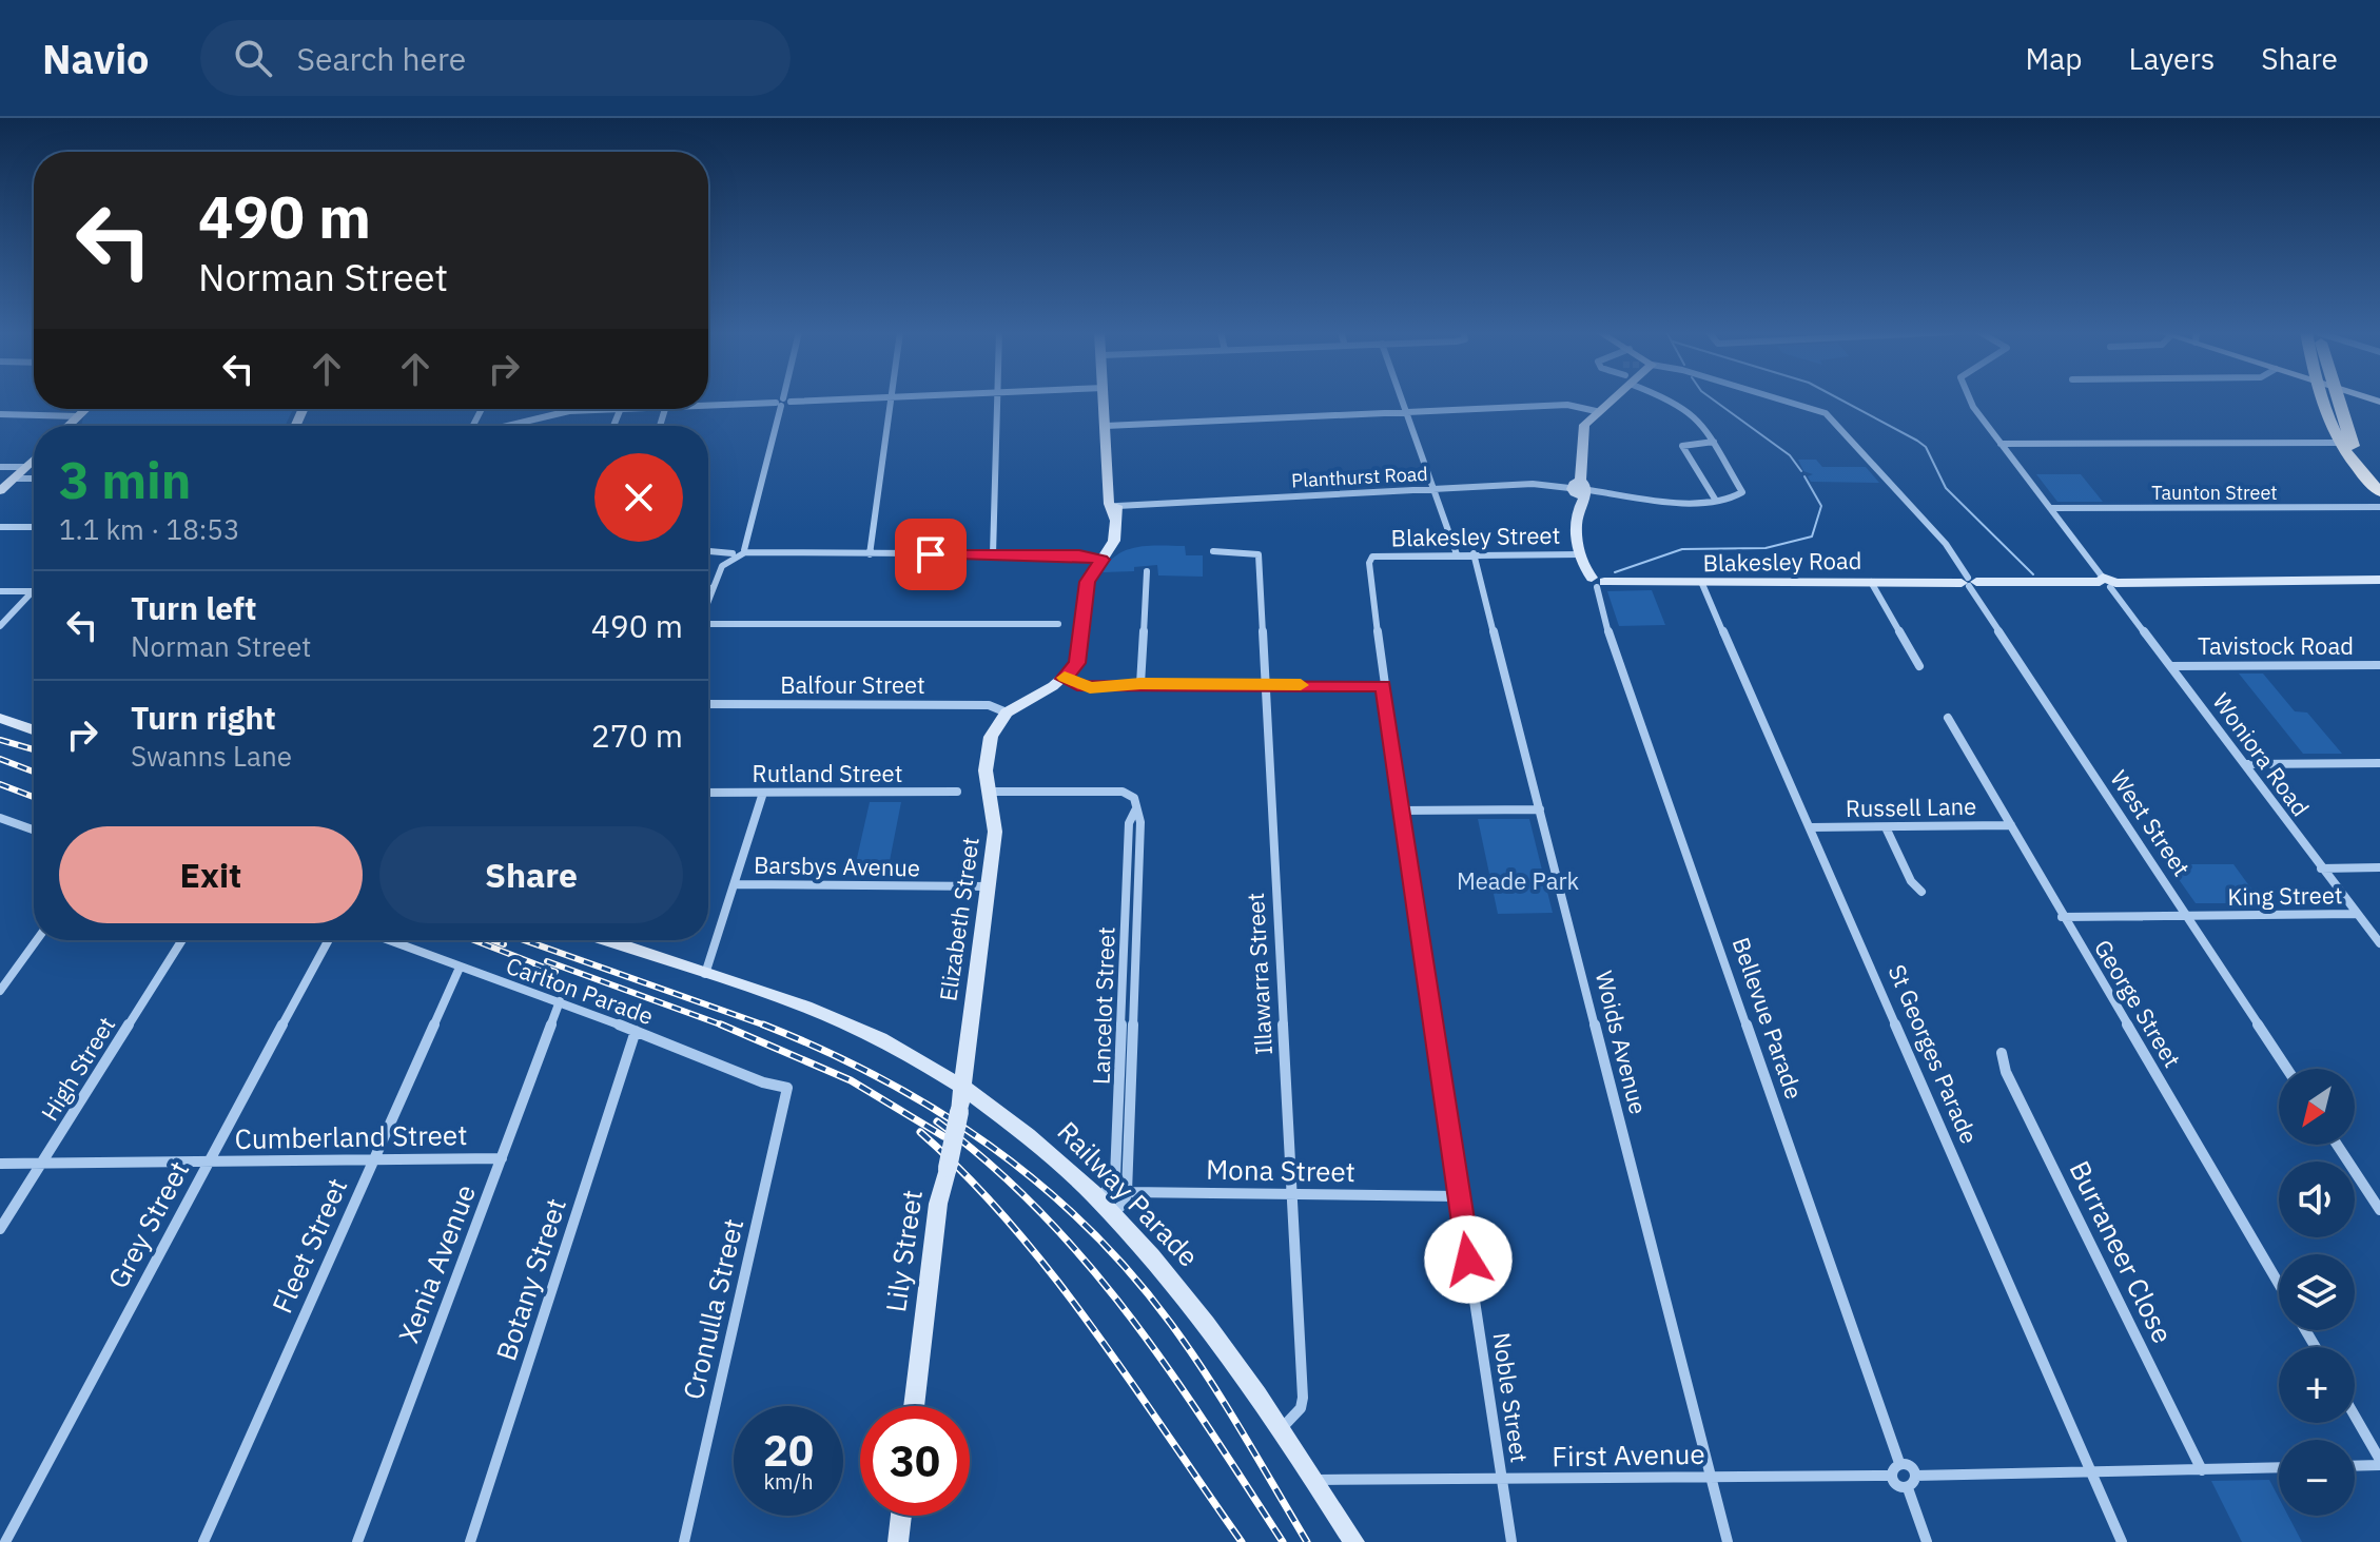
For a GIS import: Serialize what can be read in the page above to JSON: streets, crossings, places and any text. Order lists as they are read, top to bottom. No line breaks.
{"streets":{"main road":["Blakesley Road","Elizabeth Street","Bellevue Parade","Railway Parade","Lily Street"],"street":["Planthurst Road","Taunton Street","Blakesley Street","Tavistock Road","Balfour Street","Woniora Road","Rutland Street","Russell Lane","West Street","Barsbys Avenue","King Street","Illawarra Street","Carlton Parade","George Street","Lancelot Street","Woids Avenue","St Georges Parade","High Street","Cumberland Street","Mona Street","Grey Street","Fleet Street","Burraneer Close","Xenia Avenue","Botany Street","Cronulla Street","Noble Street","First Avenue"]},"crossings":[["Planthurst Road","Bellevue Parade"],["Taunton Street","Woniora Road"],["Blakesley Street","Bellevue Parade"],["Blakesley Street","Woids Avenue"],["Blakesley Street","Noble Street"],["Blakesley Road","Woniora Road"],["Blakesley Road","West Street"],["Blakesley Road","Bellevue Parade"],["Blakesley Road","St Georges Parade"],["Tavistock Road","Woniora Road"],["Balfour Street","Elizabeth Street"],["Woniora Road","King Street"],["Russell Lane","George Street"],["Russell Lane","St Georges Parade"],["West Street","King Street"],["Barsbys Avenue","Elizabeth Street"],["King Street","George Street"],["Elizabeth Street","Lancelot Street"],["Elizabeth Street","Railway Parade"],["Elizabeth Street","Lily Street"],["Illawarra Street","Mona Street"],["Illawarra Street","Railway Parade"],["Carlton Parade","Fleet Street"],["Carlton Parade","Xenia Avenue"],["Carlton Parade","Botany Street"],["Carlton Parade","Cronulla Street"],["Lancelot Street","Mona Street"],["Lancelot Street","Railway Parade"],["Bellevue Parade","First Avenue"],["Woids Avenue","First Avenue"],["High Street","Cumberland Street"],["Cumberland Street","Grey Street"],["Cumberland Street","Fleet Street"],["Cumberland Street","Xenia Avenue"],["Mona Street","Noble Street"],["Railway Parade","Lily Street"],["Railway Parade","First Avenue"],["Noble Street","First Avenue"]],"parks":["Meade Park"],"north":"bottom left","page":{"header":"Navio","search":"Search here","nav":["Map","Layers","Share"],"turn":["490 m","Norman Street"],"heading":["3 min","1.1 km · 18:53"],"list":[{"name":"Turn left","note":"Norman Street","value":"490 m"},{"name":"Turn right","note":"Swanns Lane","value":"270 m"}],"buttons":["Exit","Share"],"map_buttons":["+","−"],"speed":"20 km/h","limit":"30"}}
